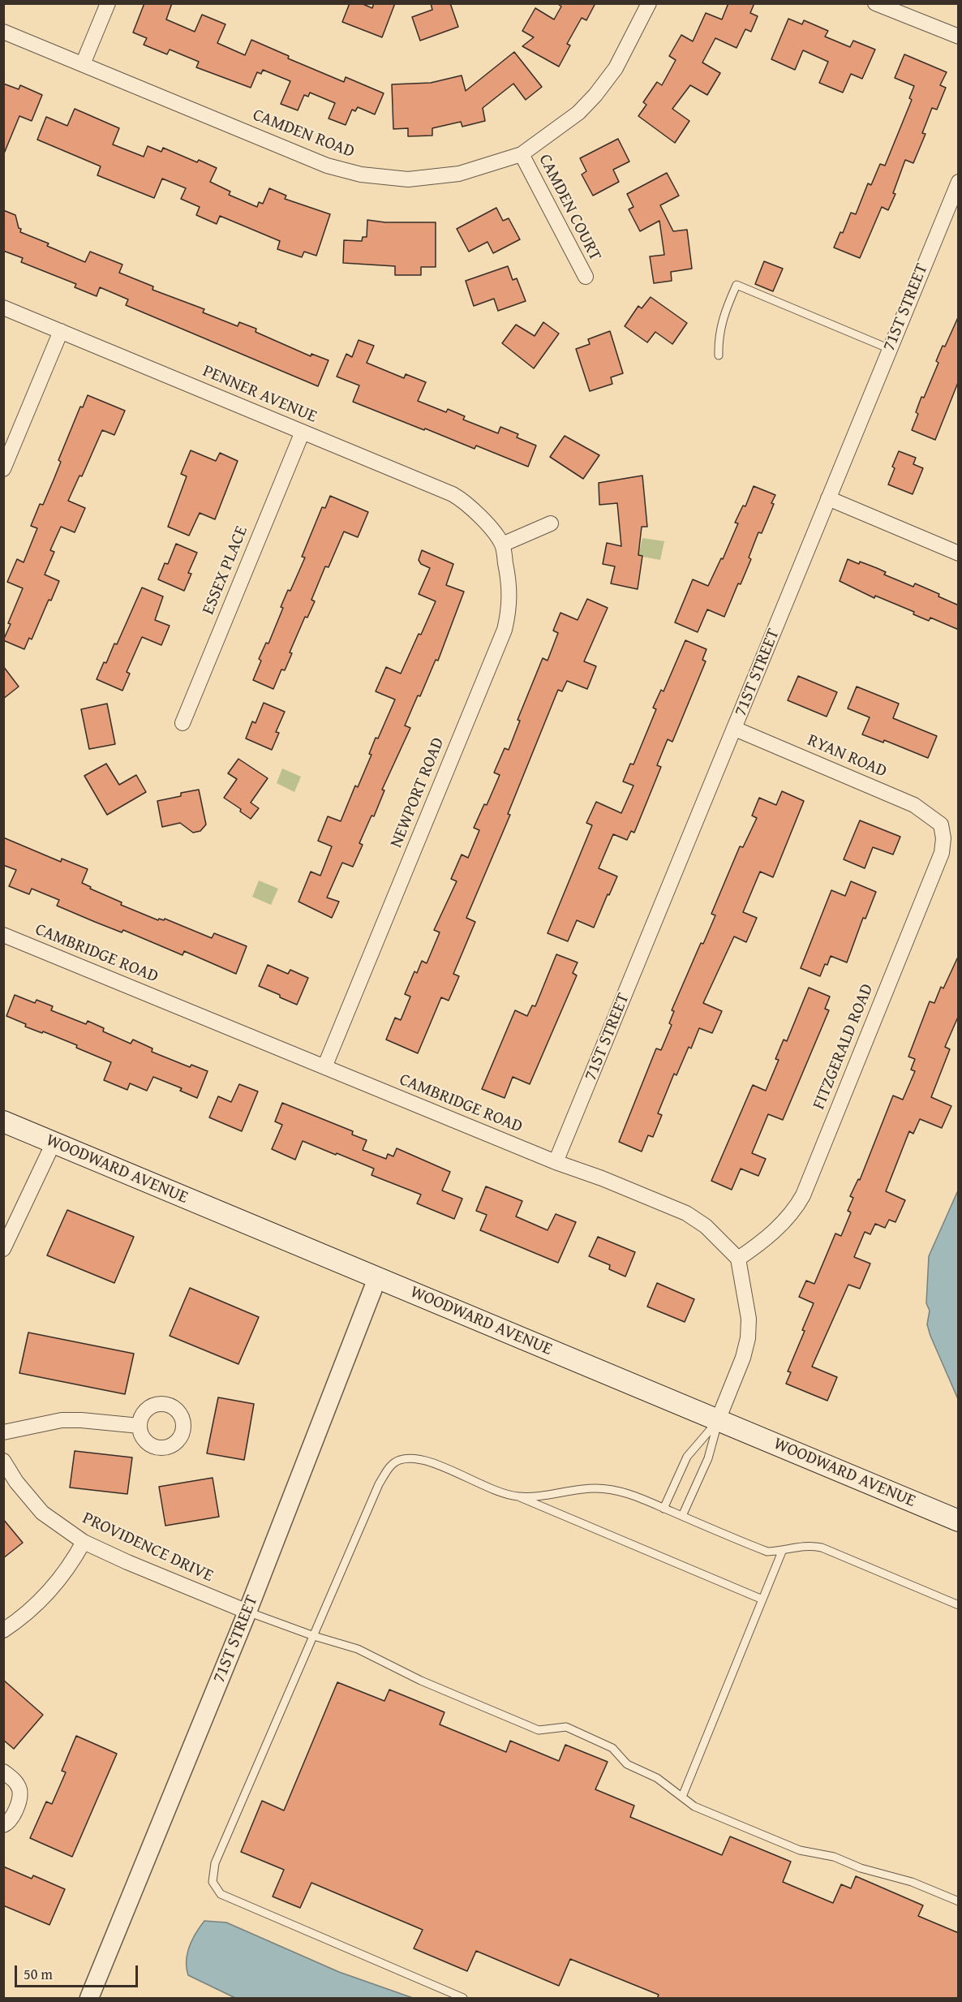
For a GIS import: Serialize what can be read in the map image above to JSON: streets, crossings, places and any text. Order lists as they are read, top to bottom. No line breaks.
{"streets":{"main road":["WOODWARD AVENUE"],"street":["CAMDEN ROAD","CAMDEN COURT","71ST STREET","PENNER AVENUE","ESSEX PLACE","RYAN ROAD","NEWPORT ROAD","CAMBRIDGE ROAD","FITZGERALD ROAD","PROVIDENCE DRIVE"]},"crossings":[["CAMDEN ROAD","CAMDEN COURT"],["71ST STREET","RYAN ROAD"],["71ST STREET","CAMBRIDGE ROAD"],["71ST STREET","WOODWARD AVENUE"],["71ST STREET","PROVIDENCE DRIVE"],["PENNER AVENUE","ESSEX PLACE"],["PENNER AVENUE","NEWPORT ROAD"],["RYAN ROAD","FITZGERALD ROAD"],["NEWPORT ROAD","CAMBRIDGE ROAD"],["CAMBRIDGE ROAD","FITZGERALD ROAD"]],"scale_bar":"50 m"}
